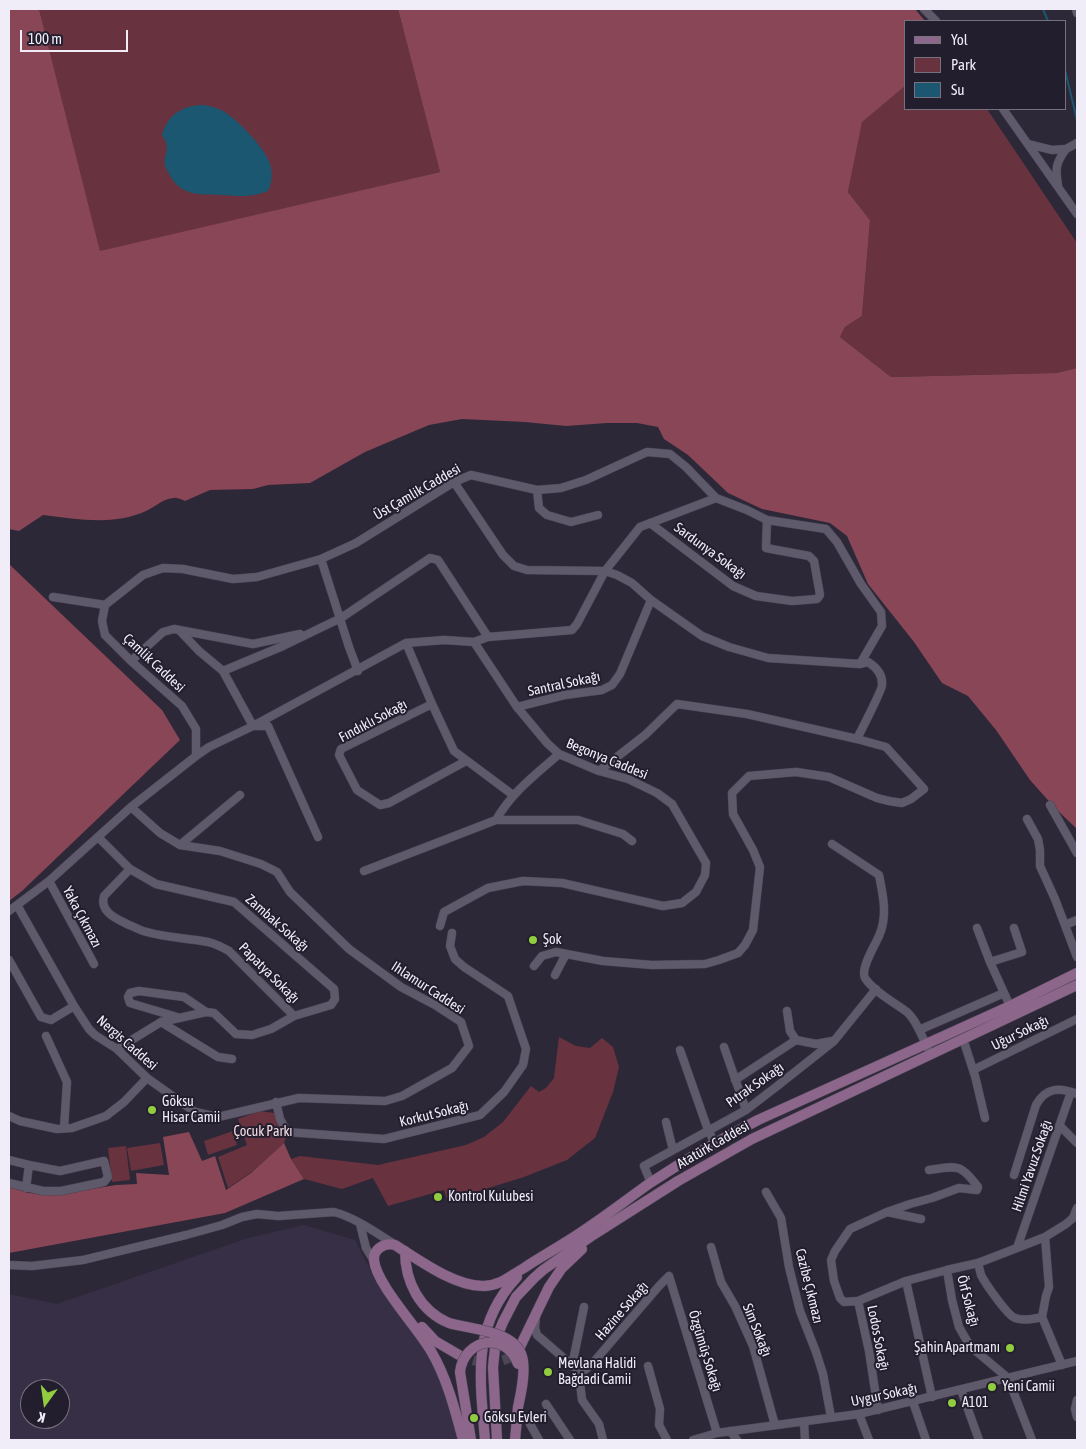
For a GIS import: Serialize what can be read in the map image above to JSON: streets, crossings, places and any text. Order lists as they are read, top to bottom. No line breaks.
{"streets":{"main road":["Atatürk Caddesi"],"street":["Üst Çamlik Caddesi","Sardunya Sokağı","Çamlik Caddesi","Santral Sokağı","Fındıklı Sokağı","Begonya Caddesi","Yaka Çıkmazı","Zambak Sokağı","Papatya Sokağı","Ihlamur Caddesi","Uğur Sokağı","Nergis Caddesi","Pıtrak Sokağı","Korkut Sokağı","Hilmi Yavuz Sokağı","Cazibe Çıkmazı","Örf Sokağı","Hazine Sokaḡı","Sim Sokağı","Lodos Sokağı","Özgümüş Sokağı","Uygur Sokağı"]},"crossings":[["Üst Çamlik Caddesi","Sardunya Sokağı"],["Üst Çamlik Caddesi","Çamlik Caddesi"],["Santral Sokağı","Begonya Caddesi"],["Zambak Sokağı","Papatya Sokağı"],["Ihlamur Caddesi","Nergis Caddesi"],["Ihlamur Caddesi","Korkut Sokağı"],["Nergis Caddesi","Korkut Sokağı"],["Pıtrak Sokağı","Atatürk Caddesi"],["Cazibe Çıkmazı","Uygur Sokağı"],["Örf Sokağı","Uygur Sokağı"],["Hazine Sokaḡı","Özgümüş Sokağı"],["Sim Sokağı","Uygur Sokağı"],["Lodos Sokağı","Uygur Sokağı"],["Özgümüş Sokağı","Uygur Sokağı"]],"parks":["Çocuk Parkı"],"places":["Şok","Göksu Hisar Camii","Kontrol Kulubesi","Şahin Apartmanı","Mevlana Halidi Bağdadi Camii","Yeni Camii","A101","Göksu Evleri"],"legend":["Yol","Park","Su"],"scale_bar":"100 m","north":"bottom"}
